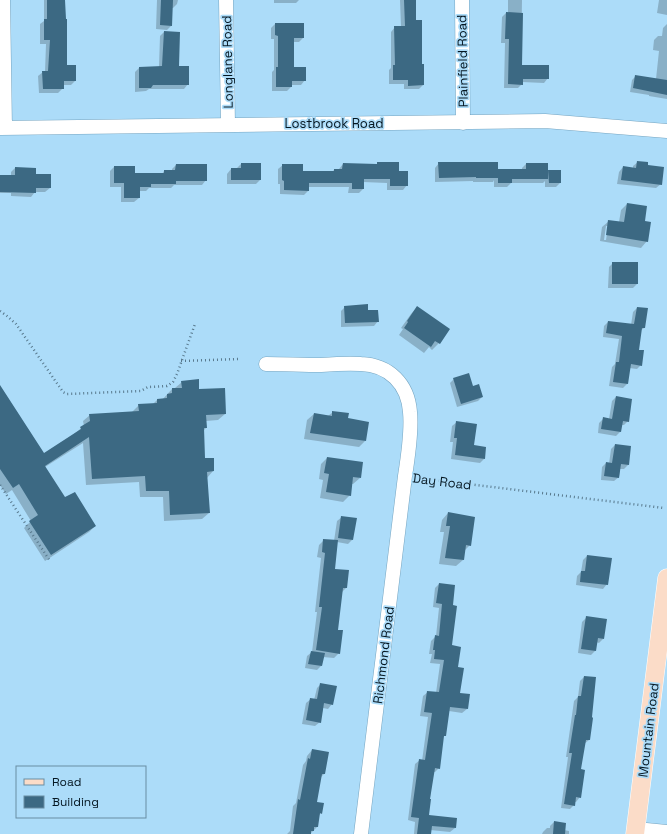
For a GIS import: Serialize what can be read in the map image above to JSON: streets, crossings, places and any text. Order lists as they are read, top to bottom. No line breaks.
{"streets":{"main road":["Mountain Road"],"street":["Plainfield Road","Longlane Road","Lostbrook Road","Day Road","Richmond Road"]},"crossings":[["Plainfield Road","Lostbrook Road"],["Longlane Road","Lostbrook Road"],["Day Road","Richmond Road"]],"legend":["Road","Building"]}
